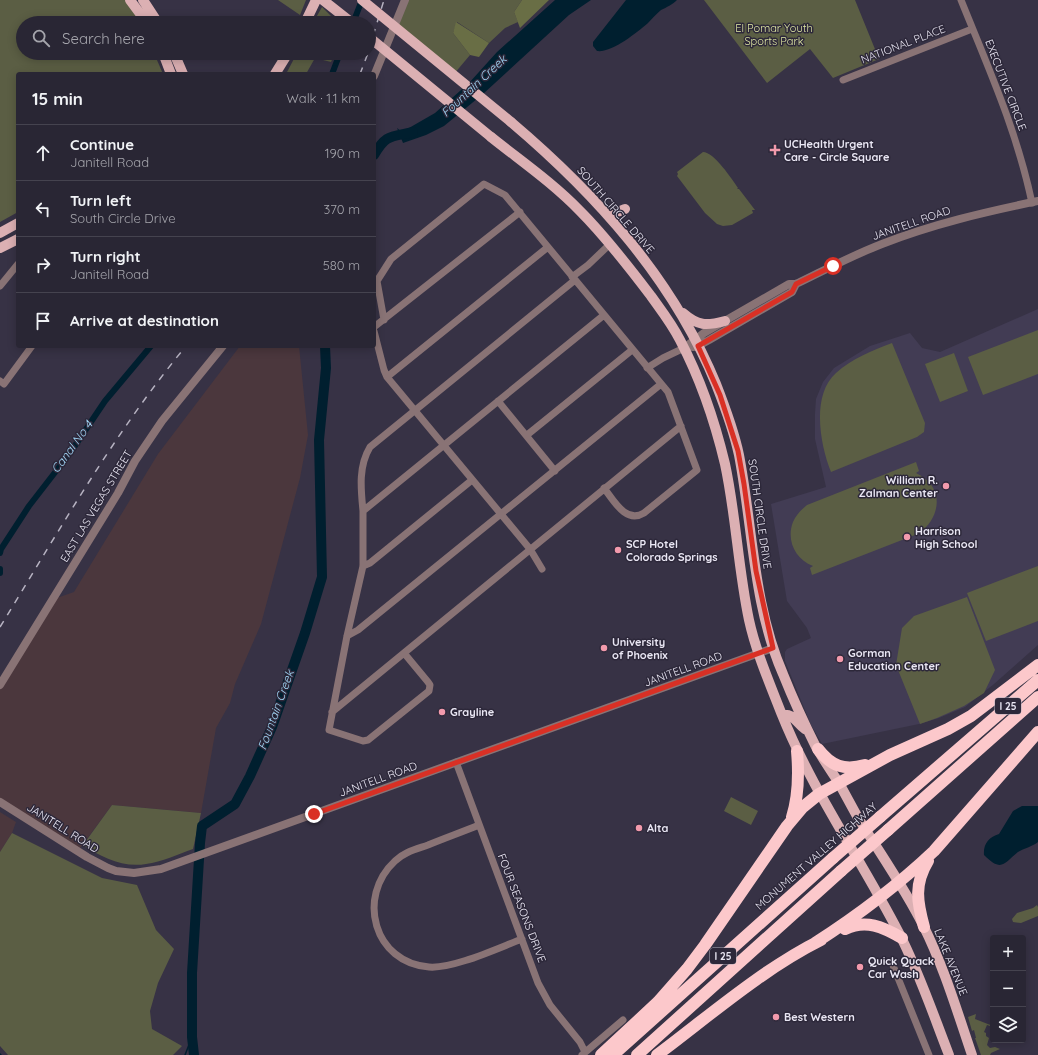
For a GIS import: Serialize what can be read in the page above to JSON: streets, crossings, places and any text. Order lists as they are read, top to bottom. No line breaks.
{"streets":{"highway":["I 25","MONUMENT VALLEY HIGHWAY"],"main road":["SOUTH CIRCLE DRIVE","LAKE AVENUE"],"street":["NATIONAL PLACE","EXECUTIVE CIRCLE","JANITELL ROAD","EAST LAS VEGAS STREET","FOUR SEASONS DRIVE"]},"crossings":[["NATIONAL PLACE","EXECUTIVE CIRCLE"],["EXECUTIVE CIRCLE","JANITELL ROAD"],["SOUTH CIRCLE DRIVE","JANITELL ROAD"],["SOUTH CIRCLE DRIVE","LAKE AVENUE"],["JANITELL ROAD","FOUR SEASONS DRIVE"]],"water":["Fountain Creek","Canal No 4"],"parks":["El Pomar Youth Sports Park"],"places":{"health":["UCHealth Urgent Care - Circle Square"],"other":["William R. Zalman Center","Harrison High School","SCP Hotel Colorado Springs","University of Phoenix","Gorman Education Center","Grayline","Alta","Quick Quack Car Wash","Best Western"]},"page":{"search":"Search here","heading":["15 min","Walk · 1.1 km"],"list":[["Continue","Janitell Road","190 m"],["Turn left","South Circle Drive","370 m"],["Turn right","Janitell Road","580 m"],"Arrive at destination"],"map_buttons":["+","−"]}}
